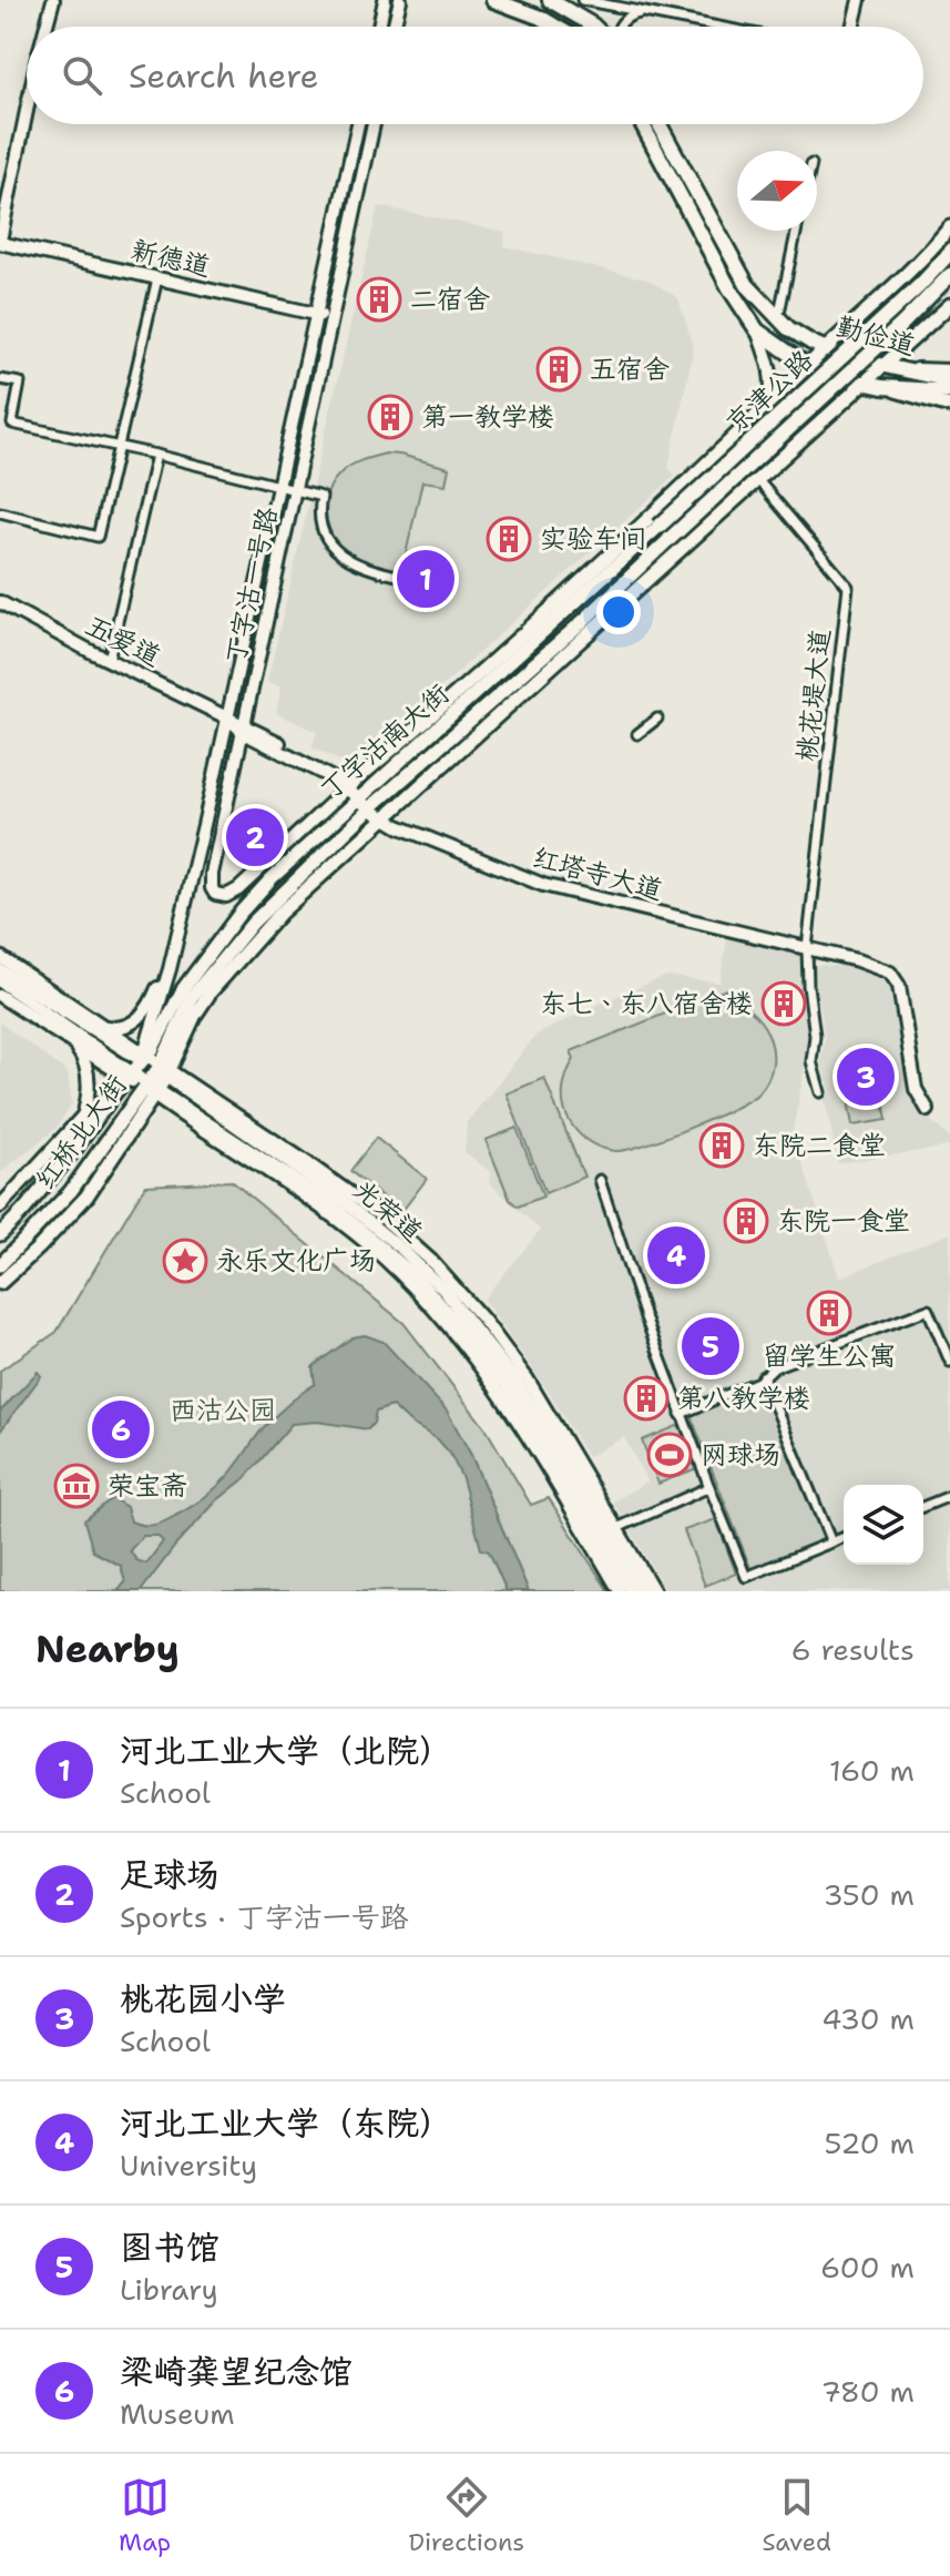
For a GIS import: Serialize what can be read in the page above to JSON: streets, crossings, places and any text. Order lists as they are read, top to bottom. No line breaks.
{"streets":{"highway":["勤俭道","京津公路"],"main road":["新德道","丁字沽一号路","五爱道","丁字沽南大街","红塔寺大道","红桥北大街","光荣道"],"street":["桃花堤大道"]},"crossings":[["新德道","丁字沽一号路"],["京津公路","丁字沽南大街"],["丁字沽一号路","五爱道"],["丁字沽一号路","丁字沽南大街"],["丁字沽一号路","红塔寺大道"],["丁字沽一号路","红桥北大街"],["丁字沽一号路","光荣道"],["五爱道","丁字沽南大街"],["五爱道","红塔寺大道"],["桃花堤大道","红塔寺大道"],["丁字沽南大街","红塔寺大道"],["丁字沽南大街","红桥北大街"],["丁字沽南大街","光荣道"],["红桥北大街","光荣道"]],"parks":["西沽公园"],"places":{"building":["二宿舍","五宿舍","第一教学楼","实验车间","东七、东八宿舍楼","东院二食堂","东院一食堂","留学生公寓","第八教学楼"],"place":["永乐文化广场"],"sports":["网球场"],"museum":["荣宝斋"]},"north":"right","page":{"search":"Search here","pins":["1","2","3","4","5","6"],"heading":["Nearby","6 results"],"list":[{"mark":"1","name":"河北工业大学（北院）","note":"School","value":"160 m"},{"mark":"2","name":"足球场","note":"Sports · 丁字沽一号路","value":"350 m"},{"mark":"3","name":"桃花园小学","note":"School","value":"430 m"},{"mark":"4","name":"河北工业大学（东院）","note":"University","value":"520 m"},{"mark":"5","name":"图书馆","note":"Library","value":"600 m"},{"mark":"6","name":"梁崎龚望纪念馆","note":"Museum","value":"780 m"}],"nav":["Map","Directions","Saved"]}}
